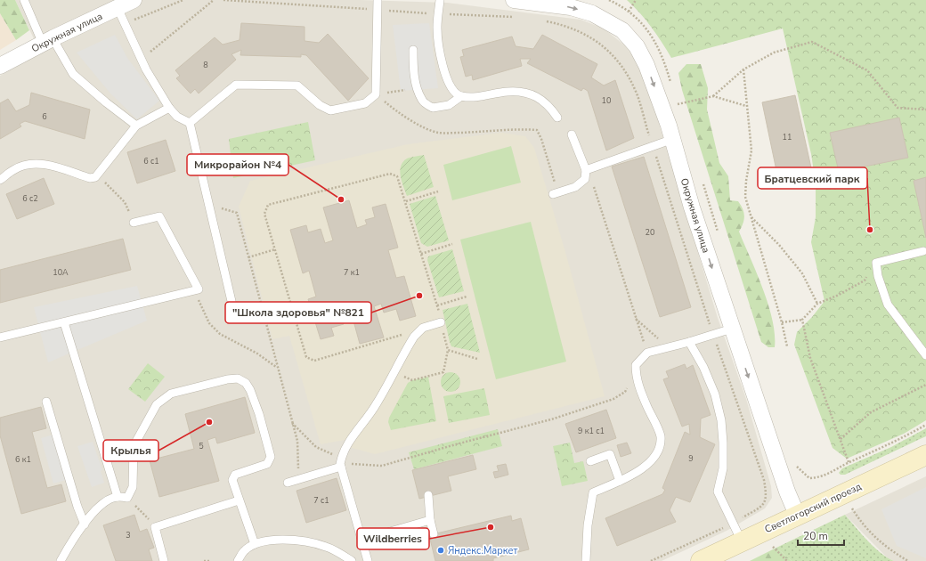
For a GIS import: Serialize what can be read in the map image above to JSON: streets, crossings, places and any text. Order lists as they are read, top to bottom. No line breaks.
{"streets":{"main road":["Светлогорский проезд"],"street":["Окружная улица"]},"crossings":[["Окружная улица","Светлогорский проезд"]],"one_way":["Окружная улица"],"places":["Микрорайон №4","Братцевский парк","\"Школа здоровья\" №821","Крылья","Wildberries","Яндекс.Маркет"],"house_numbers":["8","10","6","11","6 с1","6 с2","20","10А","7 к1","9 к1 с1","5","9","6 к1","7 с1","3"],"scale_bar":"20 m"}
